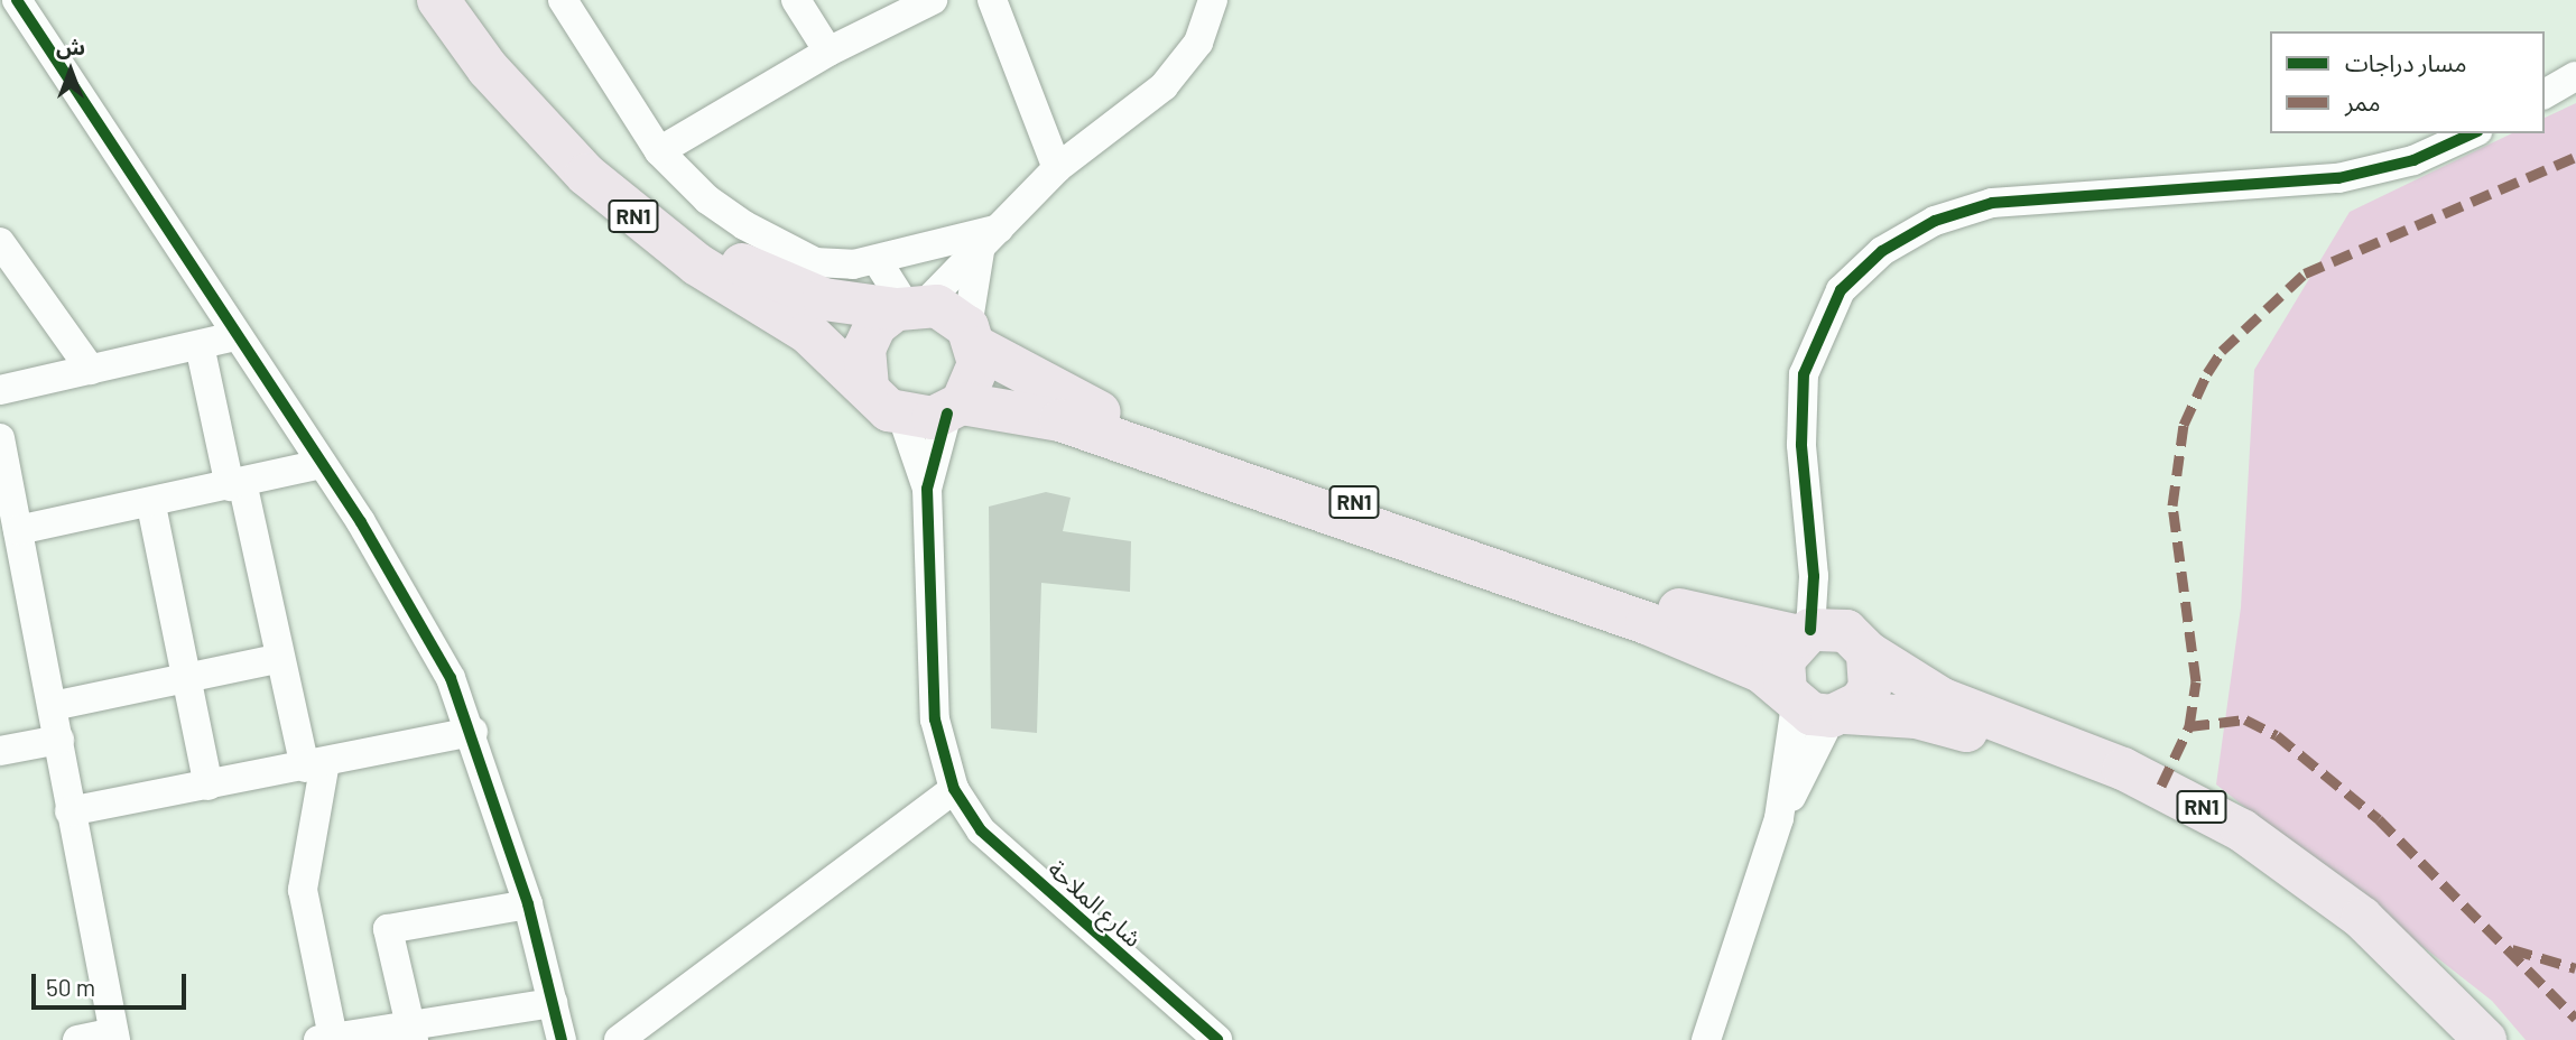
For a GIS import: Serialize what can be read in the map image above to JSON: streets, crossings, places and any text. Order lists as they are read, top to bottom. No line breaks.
{"streets":{"highway":["RN1"],"street":["شارع الملاحة"]},"legend":["مسار دراجات","ممر"],"scale_bar":"50 m","north":"top"}
